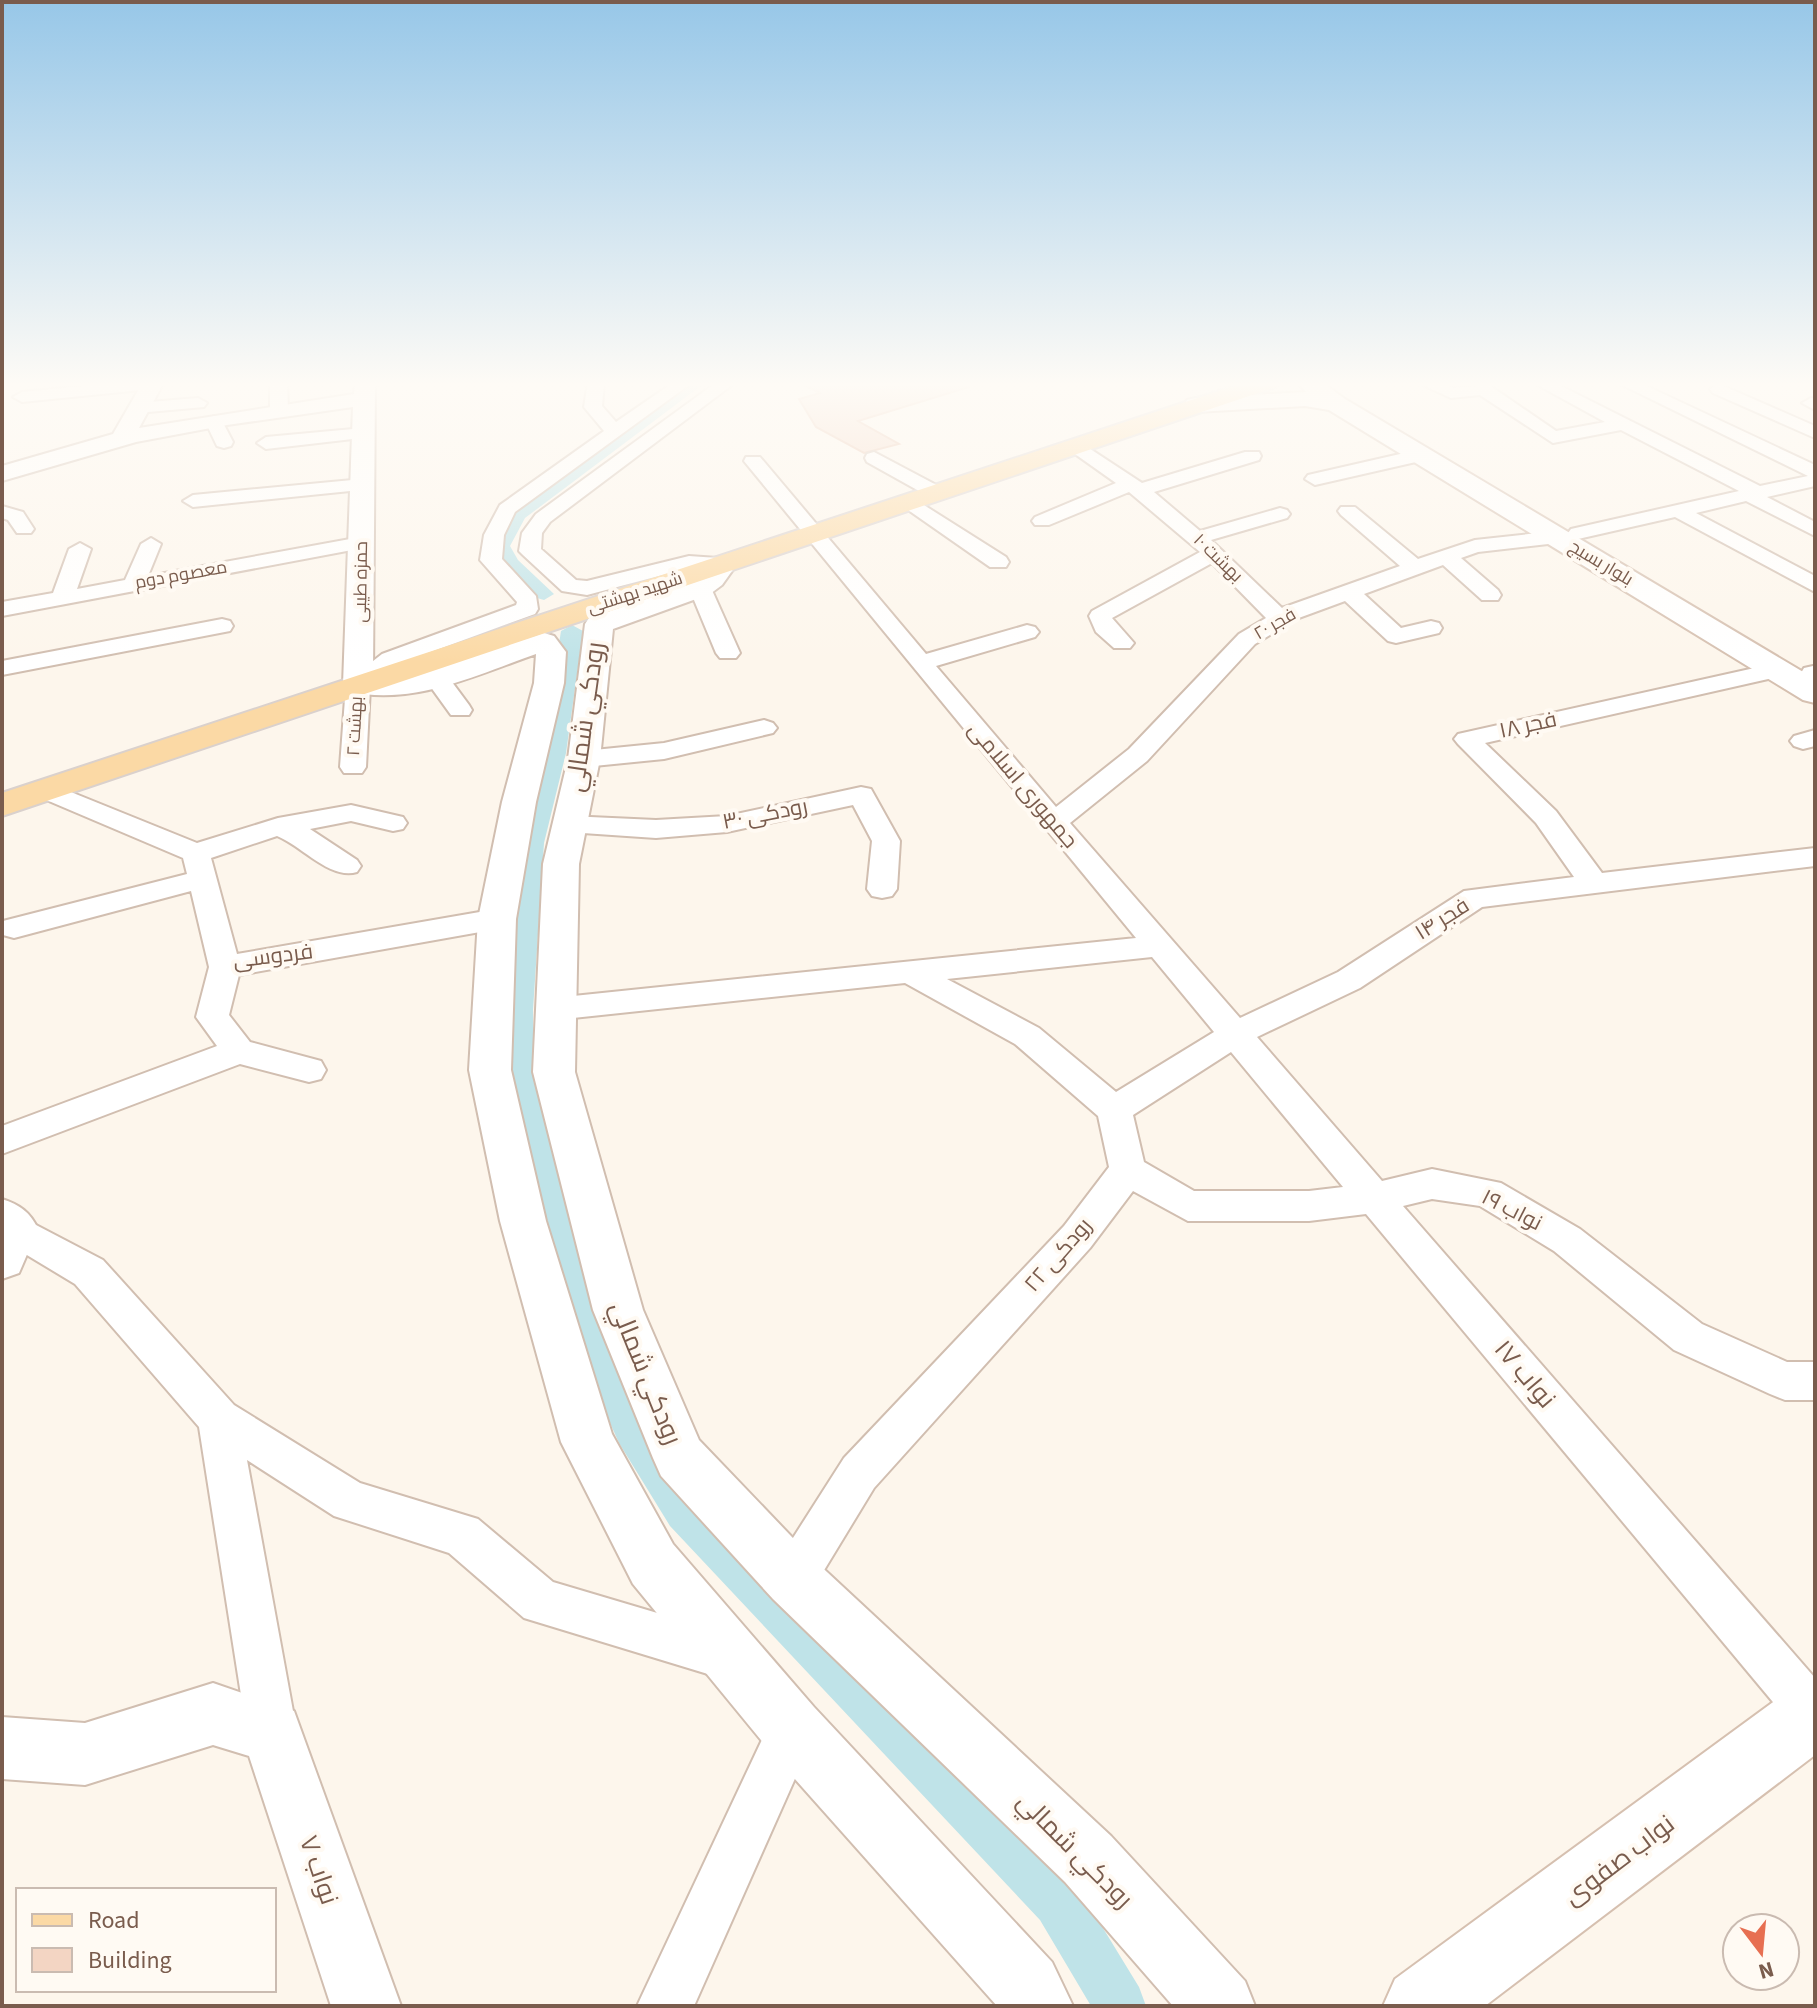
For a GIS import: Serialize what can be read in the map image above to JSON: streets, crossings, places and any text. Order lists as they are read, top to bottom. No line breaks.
{"streets":{"main road":["بلوار بسیج","شهید بهشتی","نواب صفوی"],"street":["بهشت ۱۰","معصوم دوم","حمزه طیبی","فجر ۲۰","رودکي شمالي","فجر ۱۸","بهشت ۲","جمهوری اسلامی","رودکی ۳۰","فجر ۱۴","فردوسی","نواب ۱۹","رودکی ۲۲","نواب ۱۷","نواب ۷"]},"crossings":[["بهشت ۱۰","فجر ۲۰"],["بلوار بسیج","فجر ۲۰"],["بلوار بسیج","فجر ۱۸"],["معصوم دوم","حمزه طیبی"],["حمزه طیبی","شهید بهشتی"],["حمزه طیبی","بهشت ۲"],["شهید بهشتی","بهشت ۲"],["فجر ۲۰","جمهوری اسلامی"],["رودکي شمالي","رودکی ۳۰"],["رودکي شمالي","فردوسی"],["رودکي شمالي","رودکی ۲۲"],["فجر ۱۸","فجر ۱۴"],["جمهوری اسلامی","فجر ۱۴"],["جمهوری اسلامی","نواب ۱۷"],["فجر ۱۴","نواب ۱۷"],["نواب ۱۹","رودکی ۲۲"],["نواب ۱۹","نواب ۱۷"],["نواب ۱۷","نواب صفوی"]],"legend":["Road","Building"],"north":"bottom"}
